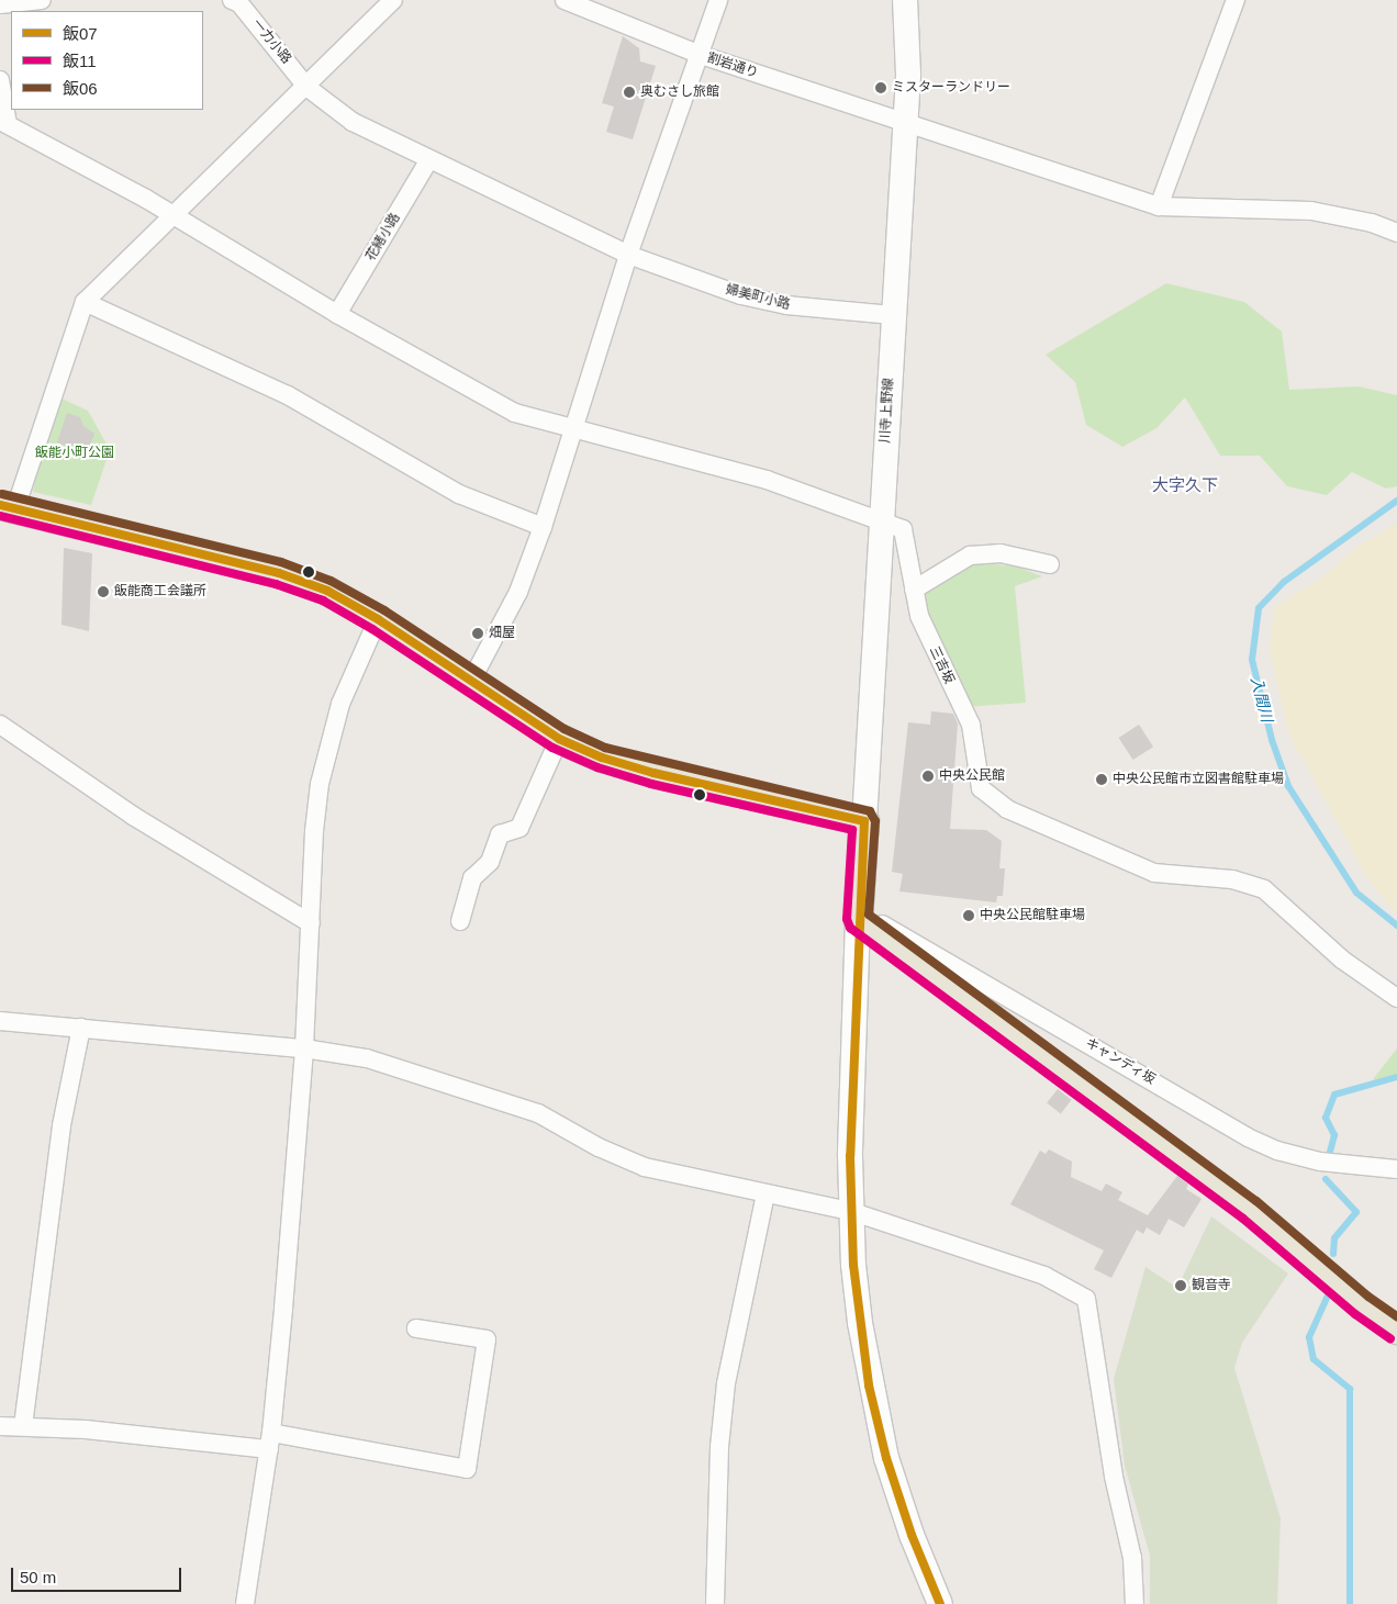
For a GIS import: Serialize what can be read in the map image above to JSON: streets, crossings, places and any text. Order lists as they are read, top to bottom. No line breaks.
{"streets":{"street":["一力小路","割岩通り","花緒小路","婦美町小路","川寺上野線","三吉坂","キャンディ坂"]},"crossings":[["一力小路","花緒小路"],["一力小路","婦美町小路"],["割岩通り","川寺上野線"],["花緒小路","婦美町小路"],["婦美町小路","川寺上野線"],["川寺上野線","三吉坂"]],"districts":["大字久下"],"water":["入間川"],"parks":["飯能小町公園"],"places":["ミスターランドリー","奥むさし旅館","飯能商工会議所","畑屋","中央公民館","中央公民館市立図書館駐車場","中央公民館駐車場","観音寺"],"lines":["transit line 飯06","transit line 飯07","transit line 飯11"],"legend":["飯07","飯11","飯06"],"scale_bar":"50 m"}
